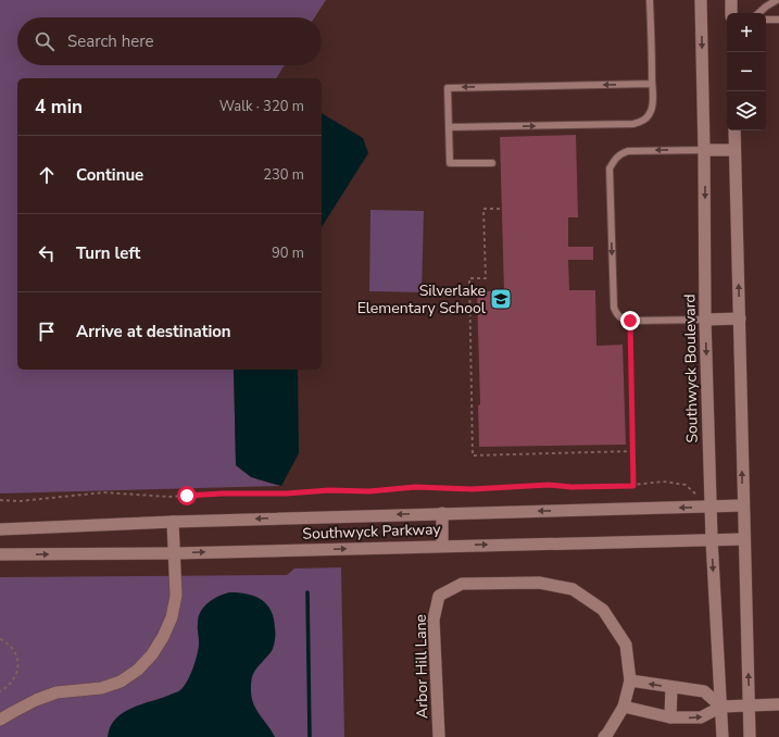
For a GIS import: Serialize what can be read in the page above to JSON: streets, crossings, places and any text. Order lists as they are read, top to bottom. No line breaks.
{"streets":{"street":["Southwyck Boulevard","Southwyck Parkway","Arbor Hill Lane"]},"crossings":[["Southwyck Boulevard","Southwyck Parkway"]],"places":{"school or university":["Silverlake Elementary School"]},"page":{"map_buttons":["+","−"],"search":"Search here","heading":["4 min","Walk · 320 m"],"list":[["Continue","230 m"],["Turn left","90 m"],"Arrive at destination"]}}
